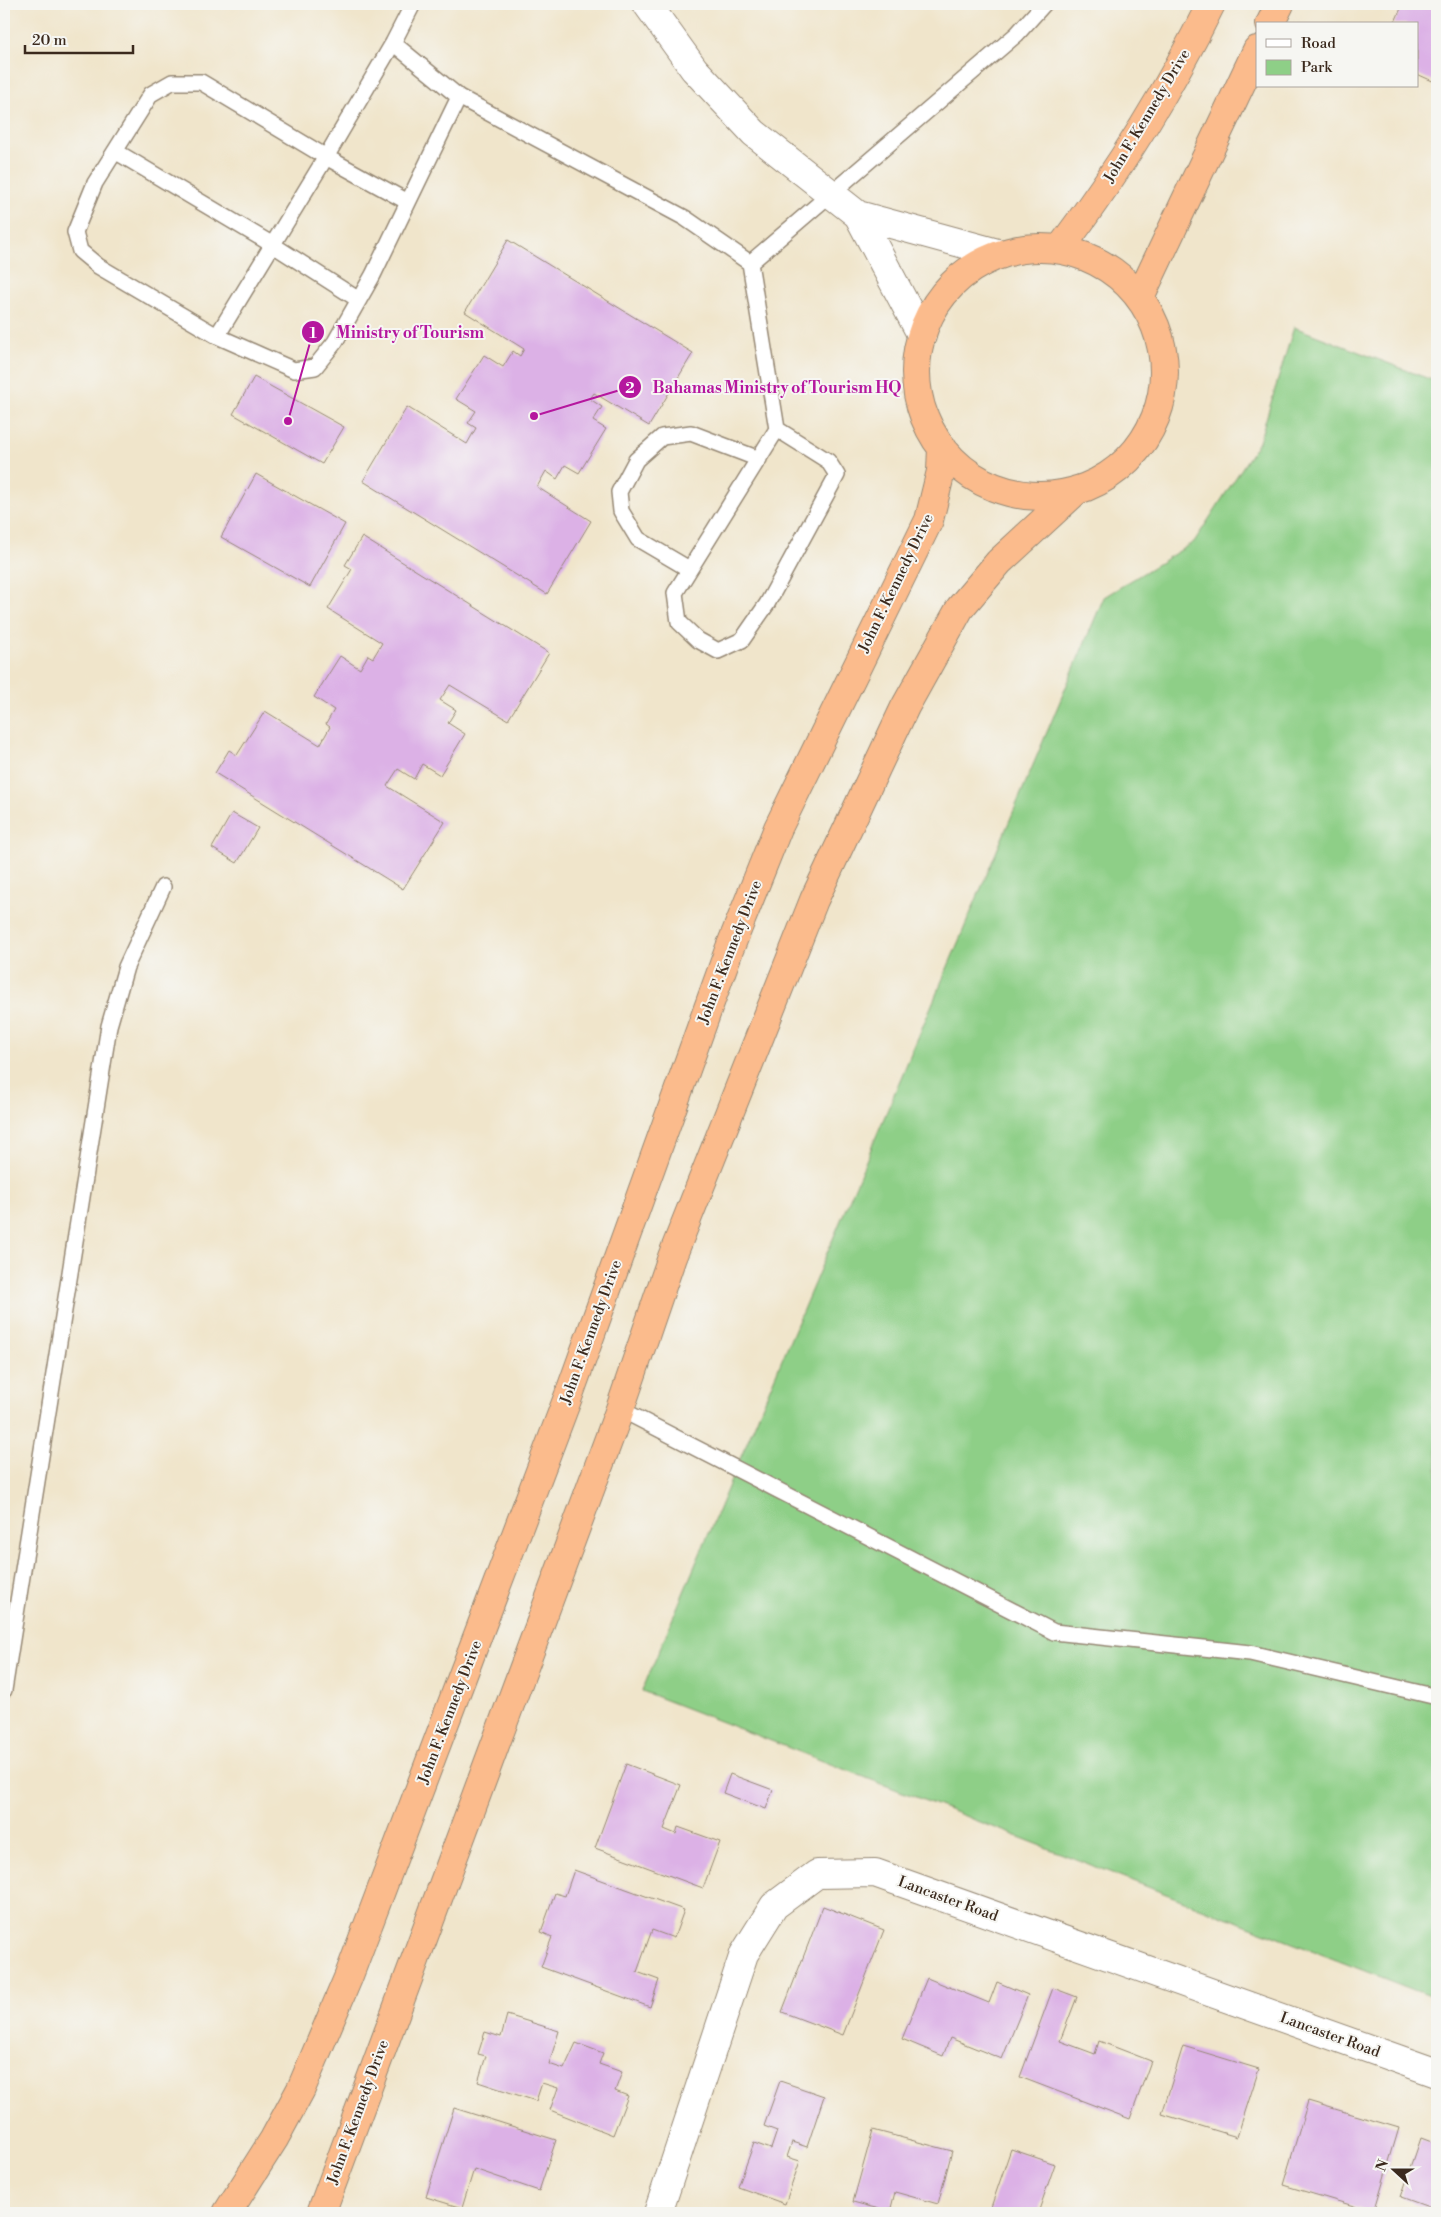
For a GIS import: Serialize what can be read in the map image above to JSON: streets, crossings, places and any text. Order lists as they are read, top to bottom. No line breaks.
{"streets":{"highway":["John F. Kennedy Drive"],"street":["Lancaster Road"]},"places":["Bahamas Ministry of Tourism HQ","Ministry of Tourism"],"legend":["Road","Park"],"scale_bar":"20 m","north":"left"}
